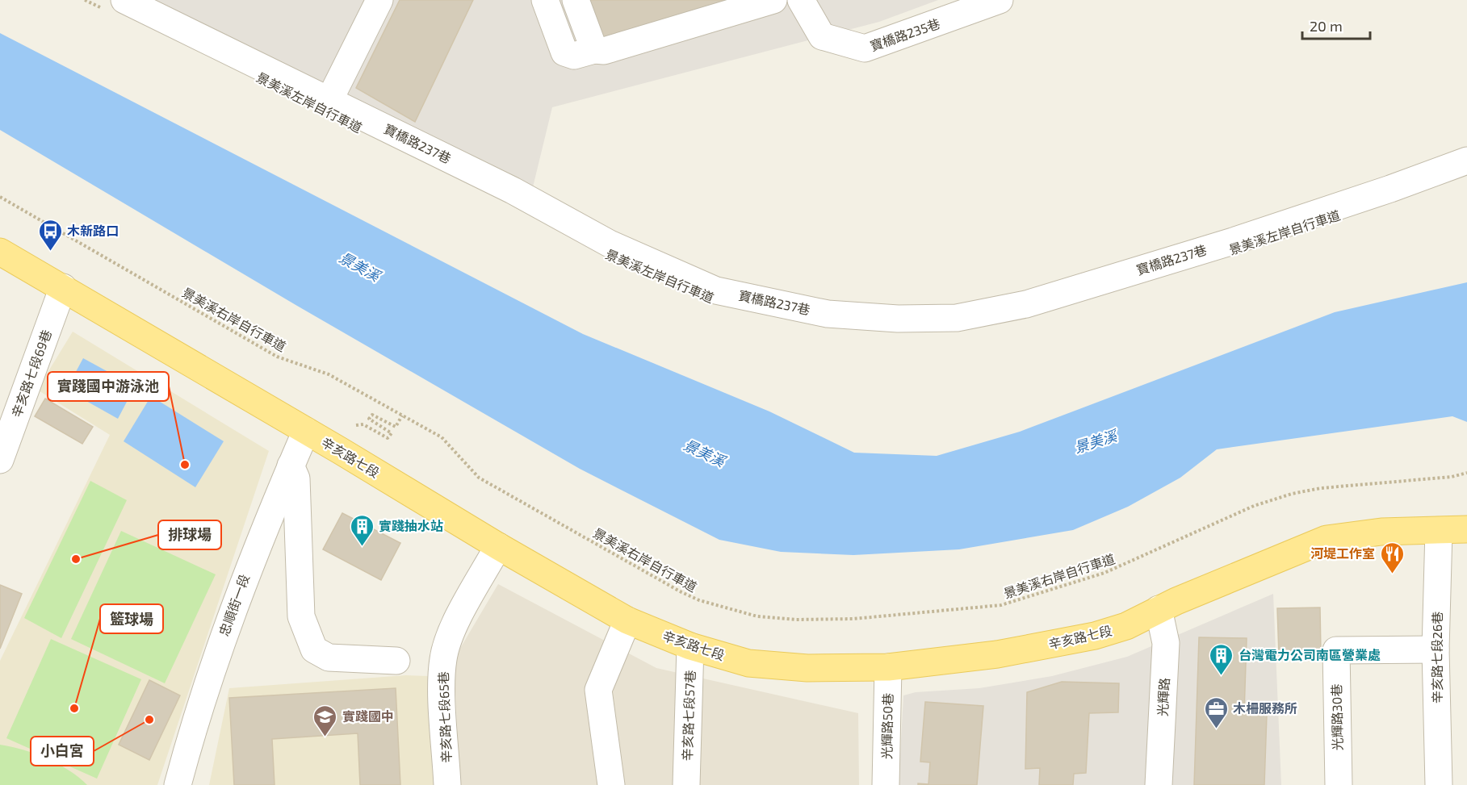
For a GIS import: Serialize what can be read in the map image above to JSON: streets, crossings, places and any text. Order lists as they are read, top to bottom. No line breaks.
{"streets":{"main road":["辛亥路七段"],"street":["寶橋路235巷","寶橋路237巷","辛亥路七段69巷","忠順街一段","辛亥路七段26巷","光輝路","辛亥路七段57巷","辛亥路七段65巷","光輝路30巷","光輝路50巷"],"path":["景美溪右岸自行車道"]},"crossings":[["辛亥路七段69巷","辛亥路七段"],["辛亥路七段","忠順街一段"],["辛亥路七段","辛亥路七段26巷"],["辛亥路七段","光輝路"],["辛亥路七段","辛亥路七段57巷"],["辛亥路七段","辛亥路七段65巷"],["辛亥路七段","光輝路50巷"],["辛亥路七段26巷","光輝路30巷"]],"water":["景美溪"],"places":{"bus stop":["木新路口"],"other":["實踐國中游泳池","排球場","籃球場","小白宮"],"building":["實踐抽水站","台灣電力公司南區營業處"],"restaurant":["河堤工作室"],"office":["木柵服務所"],"school or university":["實踐國中"]},"scale_bar":"20 m"}
